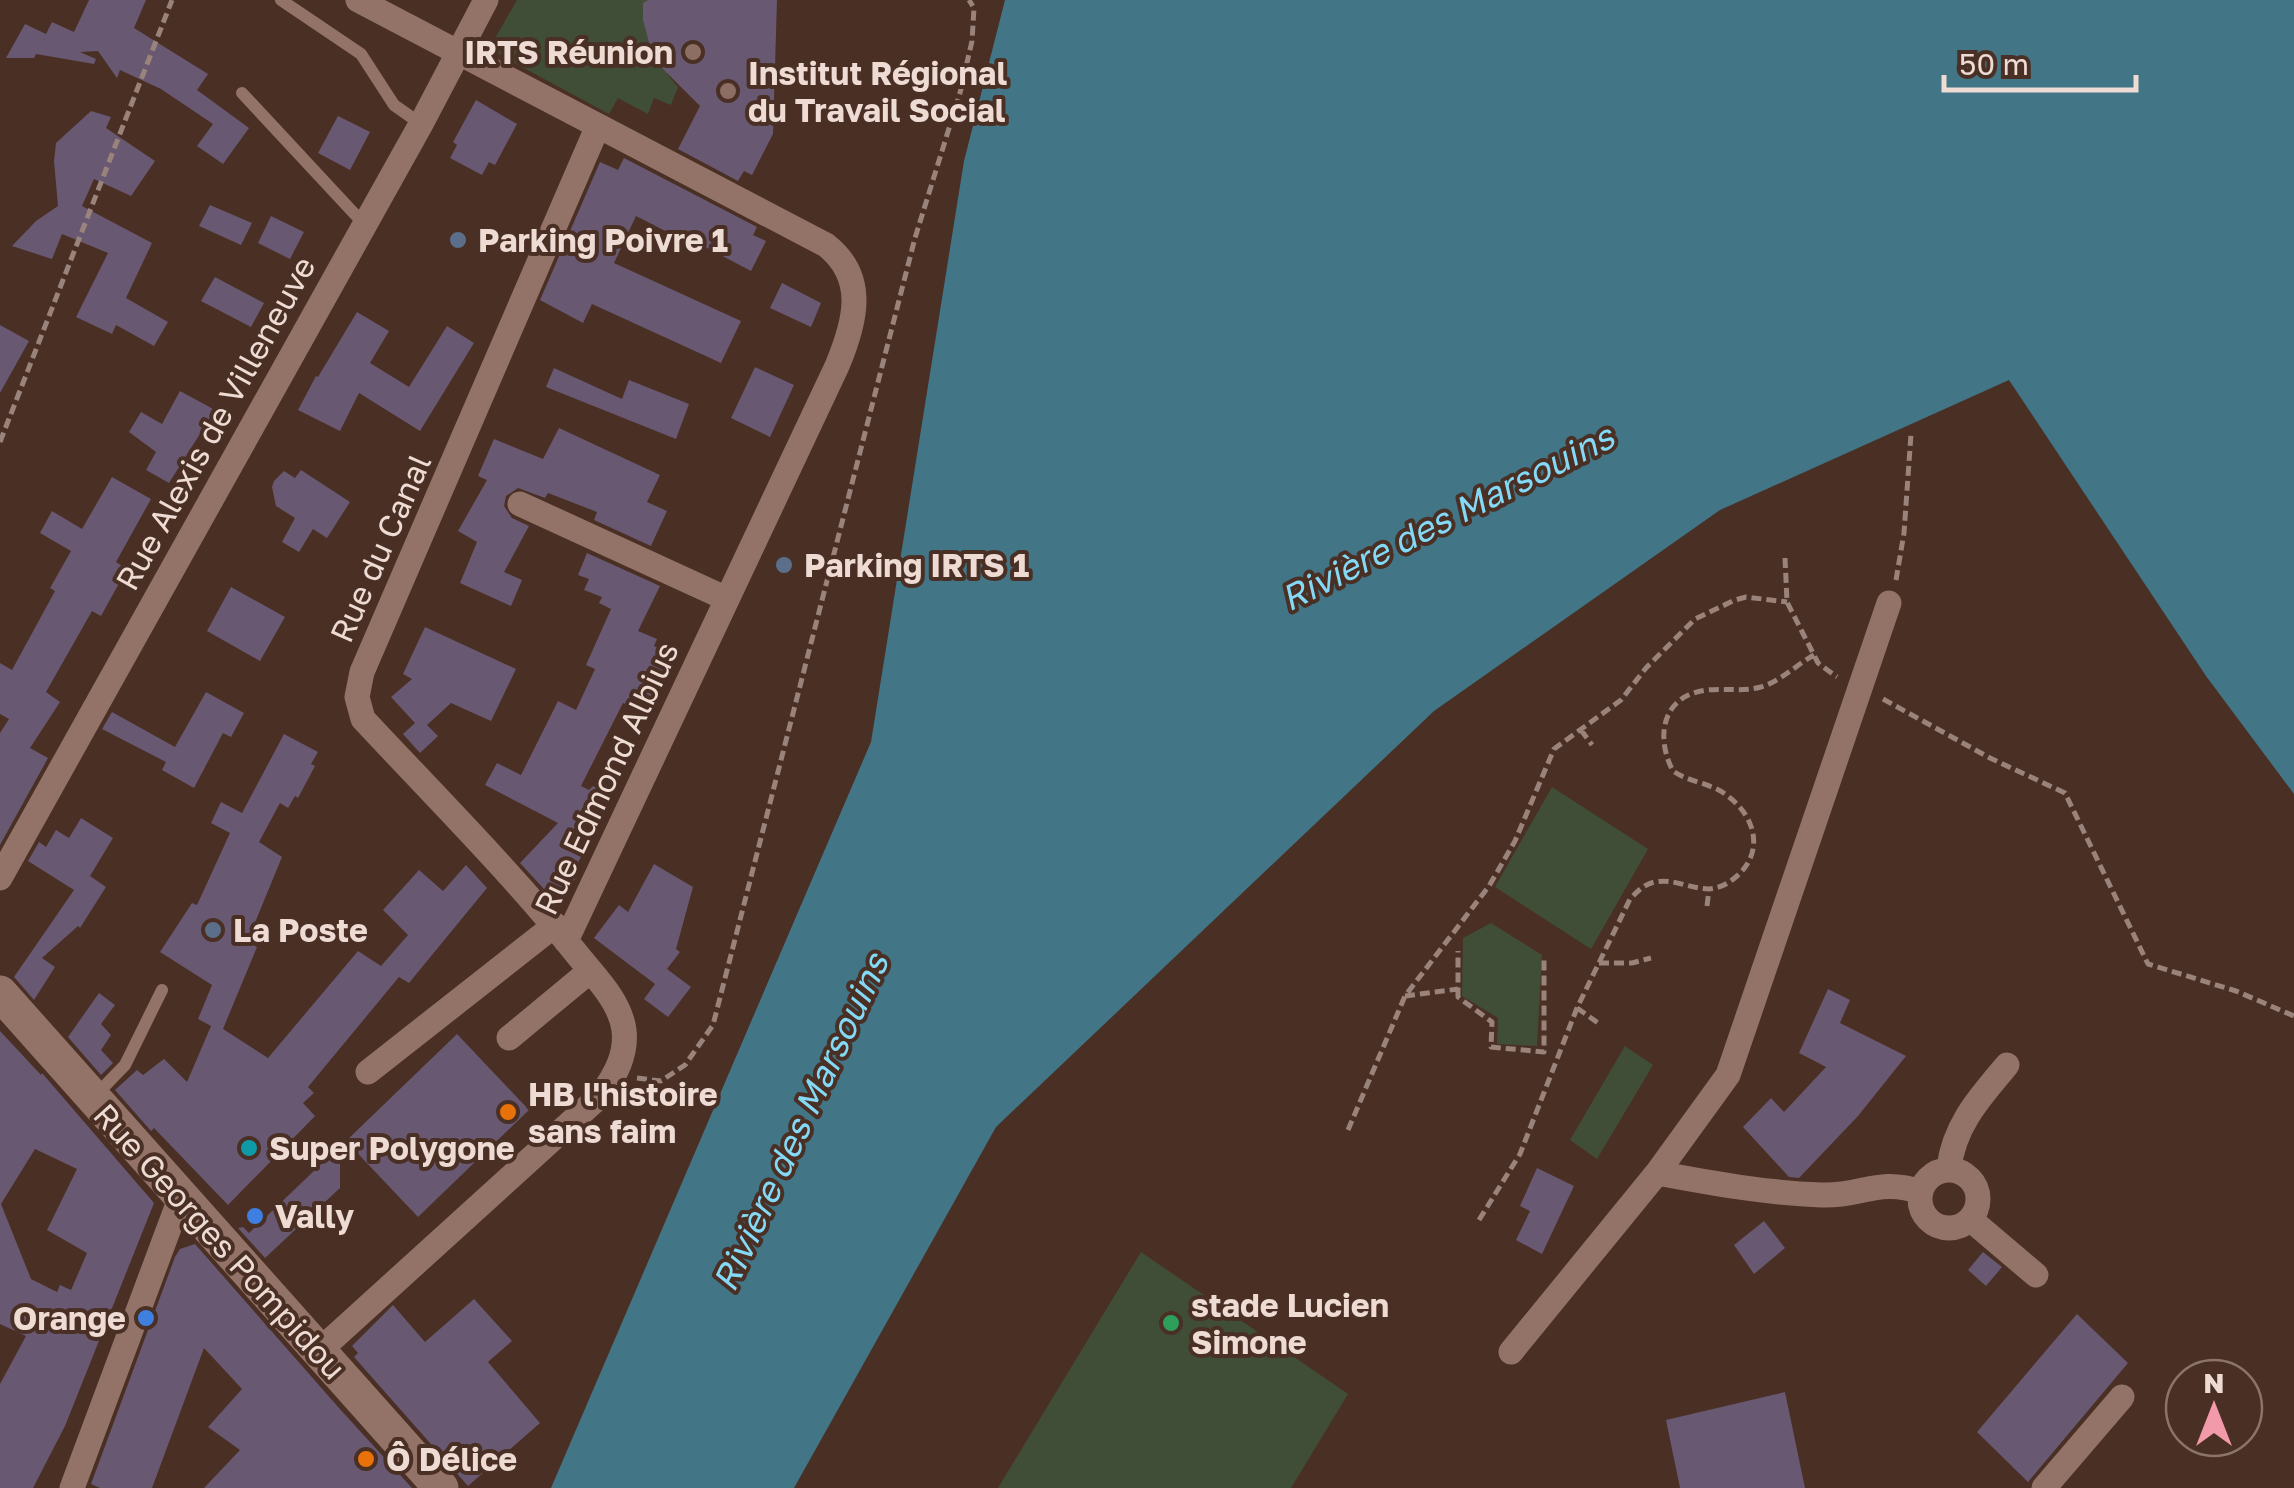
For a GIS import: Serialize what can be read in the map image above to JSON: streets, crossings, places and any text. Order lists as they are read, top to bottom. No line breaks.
{"streets":{"main road":["Rue Georges Pompidou"],"street":["Rue Alexis de Villeneuve","Rue du Canal","Rue Edmond Albius"]},"crossings":[["Rue du Canal","Rue Edmond Albius"]],"water":["Rivière des Marsouins"],"places":["IRTS Réunion","Institut Régional du Travail Social","Parking Poivre 1","Parking IRTS 1","La Poste","HB l'histoire sans faim","Super Polygone","Vally","Orange","stade Lucien Simone","Ô Délice"],"scale_bar":"50 m","north":"top"}
